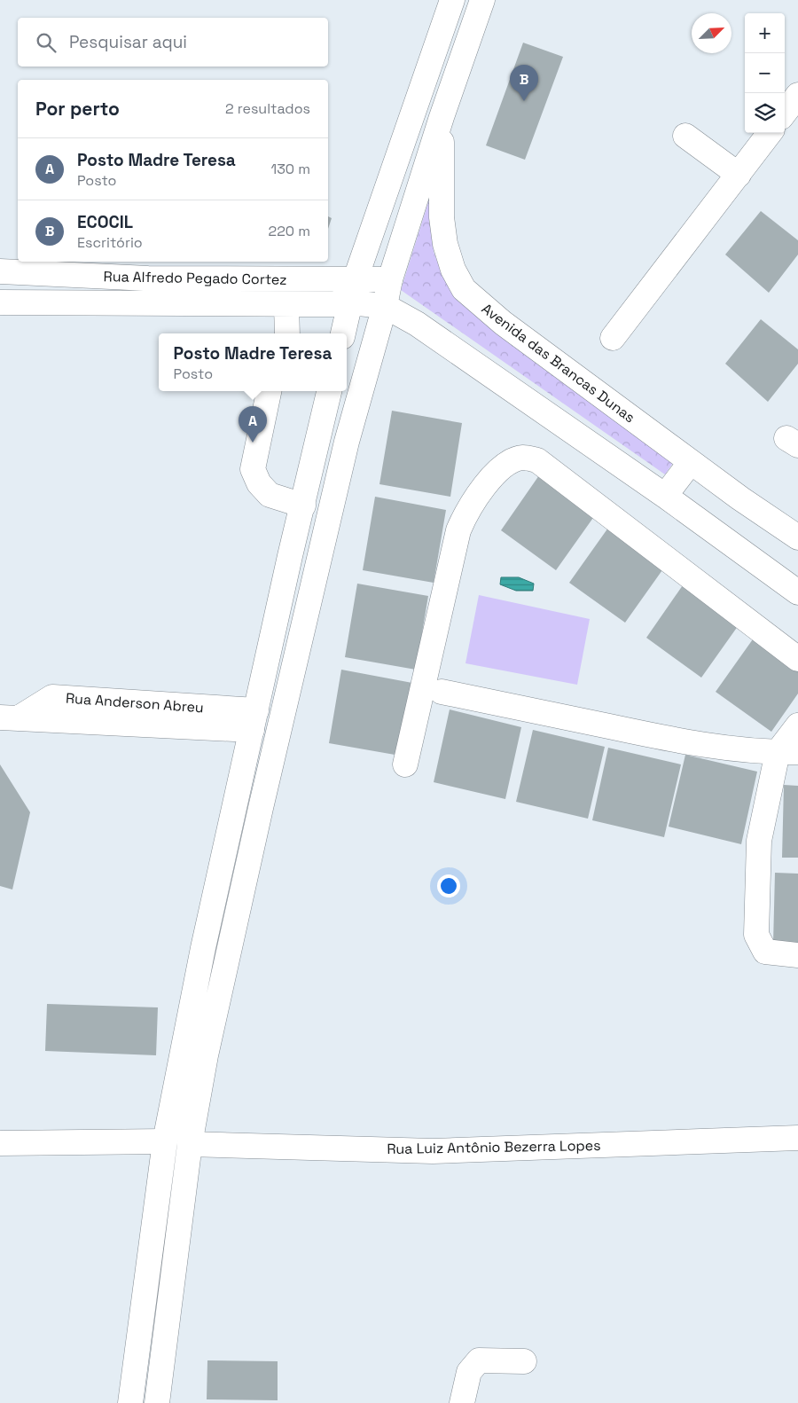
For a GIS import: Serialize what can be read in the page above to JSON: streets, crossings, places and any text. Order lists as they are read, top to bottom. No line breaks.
{"streets":{"main road":["Rua Alfredo Pegado Cortez","Avenida das Brancas Dunas","Rua Anderson Abreu","Rua Luiz Antônio Bezerra Lopes"]},"north":"top right","page":{"map_buttons":["+","−"],"search":"Pesquisar aqui","pins":["B","A"],"heading":["Por perto","2 resultados"],"list":[{"mark":"A","name":"Posto Madre Teresa","note":"Posto","value":"130 m"},{"mark":"B","name":"ECOCIL","note":"Escritório","value":"220 m"}],"popup":["Posto Madre Teresa","Posto"]}}
